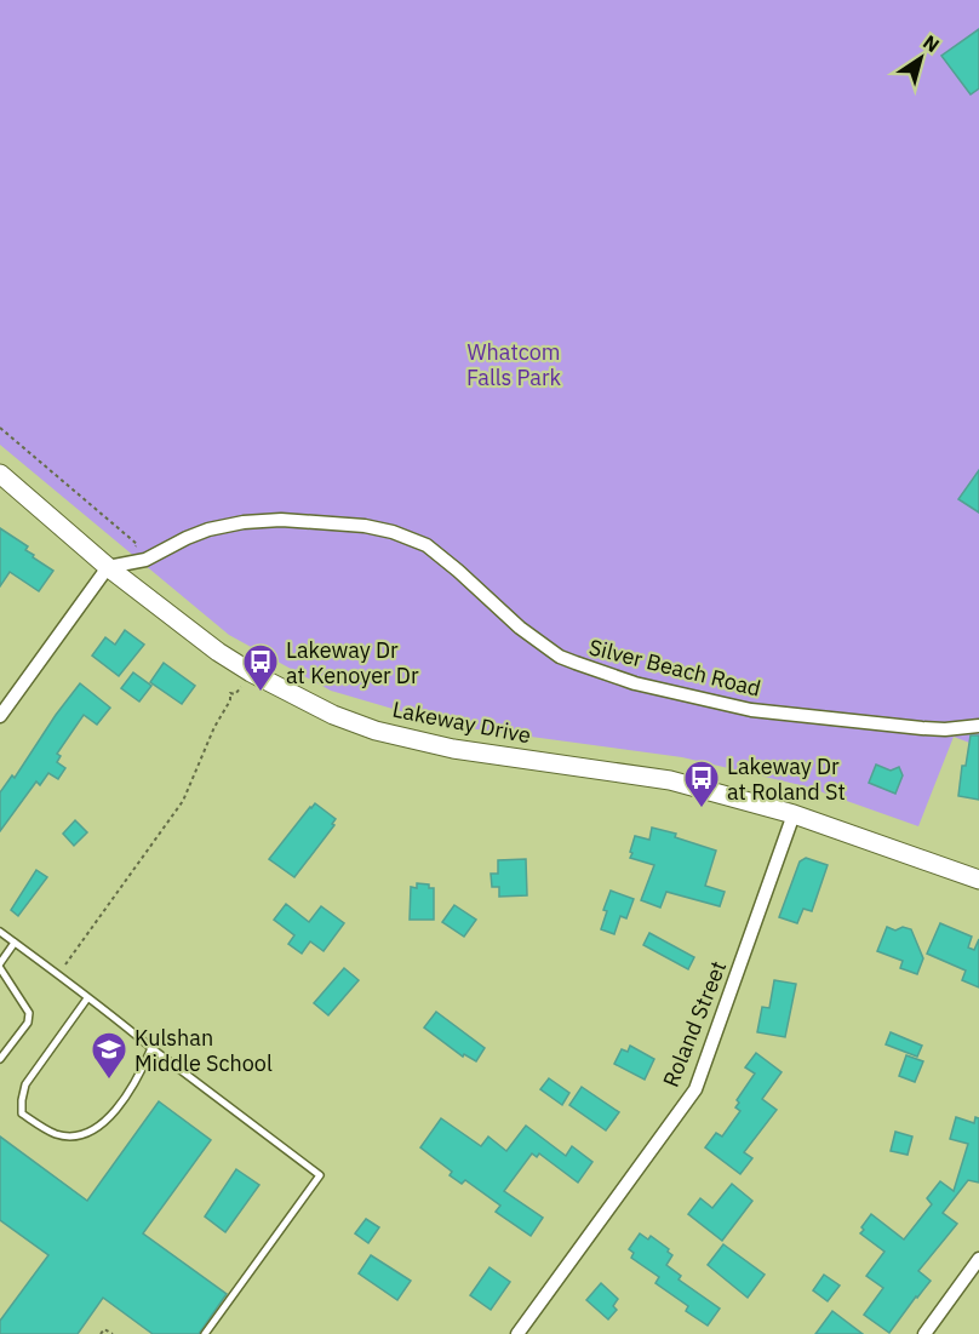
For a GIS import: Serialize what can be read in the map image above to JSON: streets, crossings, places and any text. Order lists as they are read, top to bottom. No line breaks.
{"streets":{"main road":["Lakeway Drive"],"street":["Silver Beach Road","Roland Street"]},"crossings":[["Silver Beach Road","Lakeway Drive"],["Lakeway Drive","Roland Street"]],"parks":["Whatcom Falls Park"],"places":{"bus stop":["Lakeway Dr at Kenoyer Dr","Lakeway Dr at Roland St"],"school or university":["Kulshan Middle School"]},"north":"top right"}
